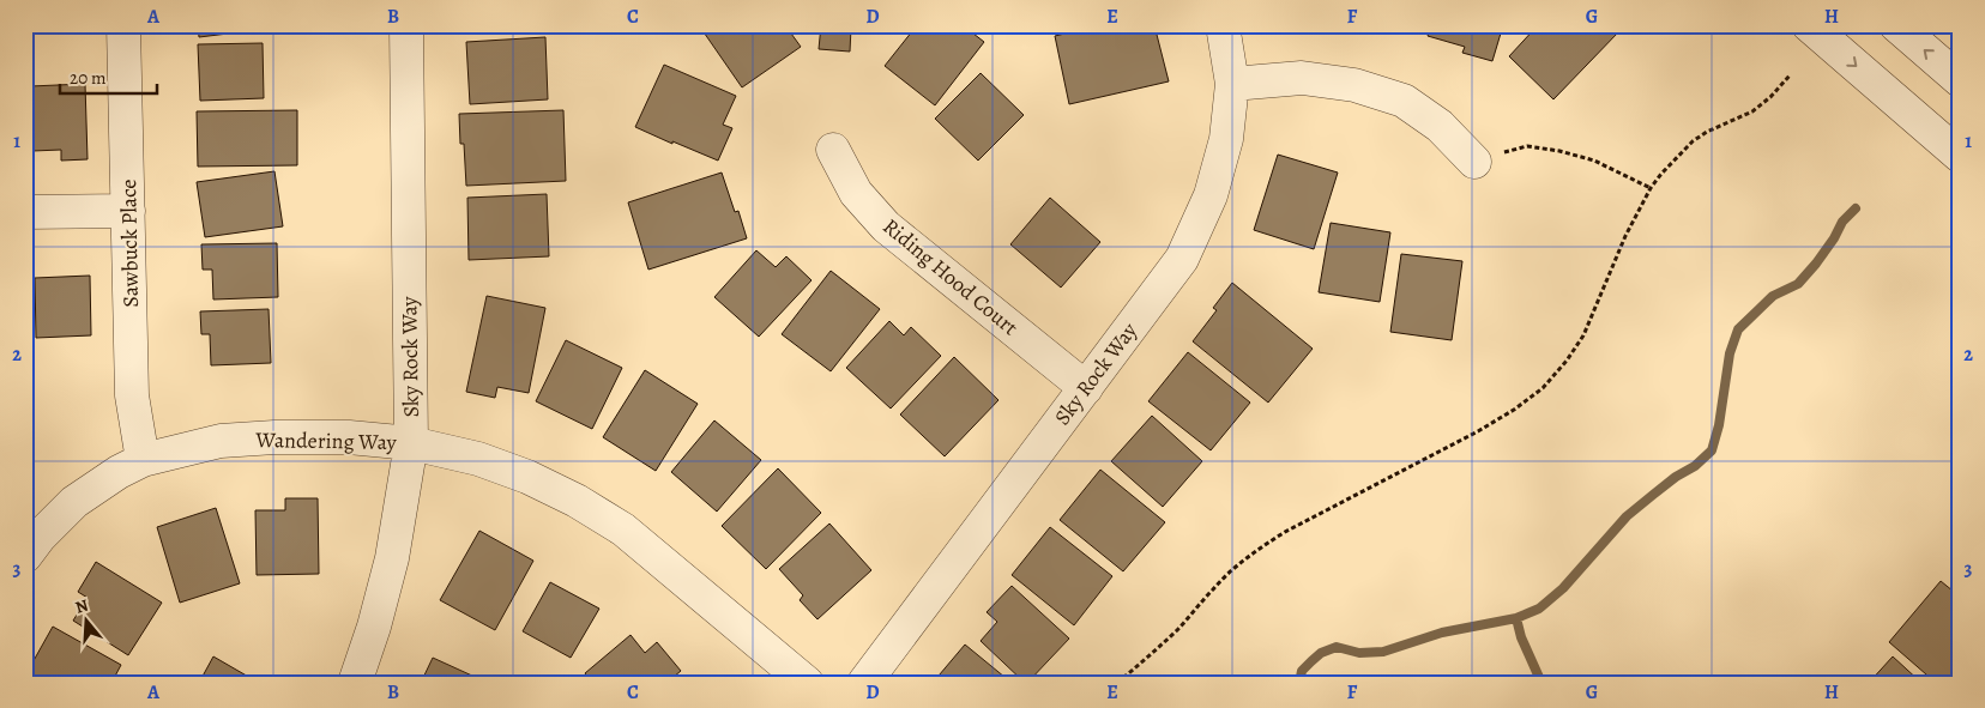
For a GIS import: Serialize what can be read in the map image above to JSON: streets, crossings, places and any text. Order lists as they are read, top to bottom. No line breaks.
{"streets":{"street":["Sawbuck Place","Riding Hood Court","Sky Rock Way","Wandering Way"]},"crossings":[["Sawbuck Place","Wandering Way"],["Riding Hood Court","Sky Rock Way"],["Sky Rock Way","Wandering Way"]],"scale_bar":"20 m","north":"top","grid":{"columns":["A","B","C","D","E","F","G","H"],"rows":["1","2","3"]}}
